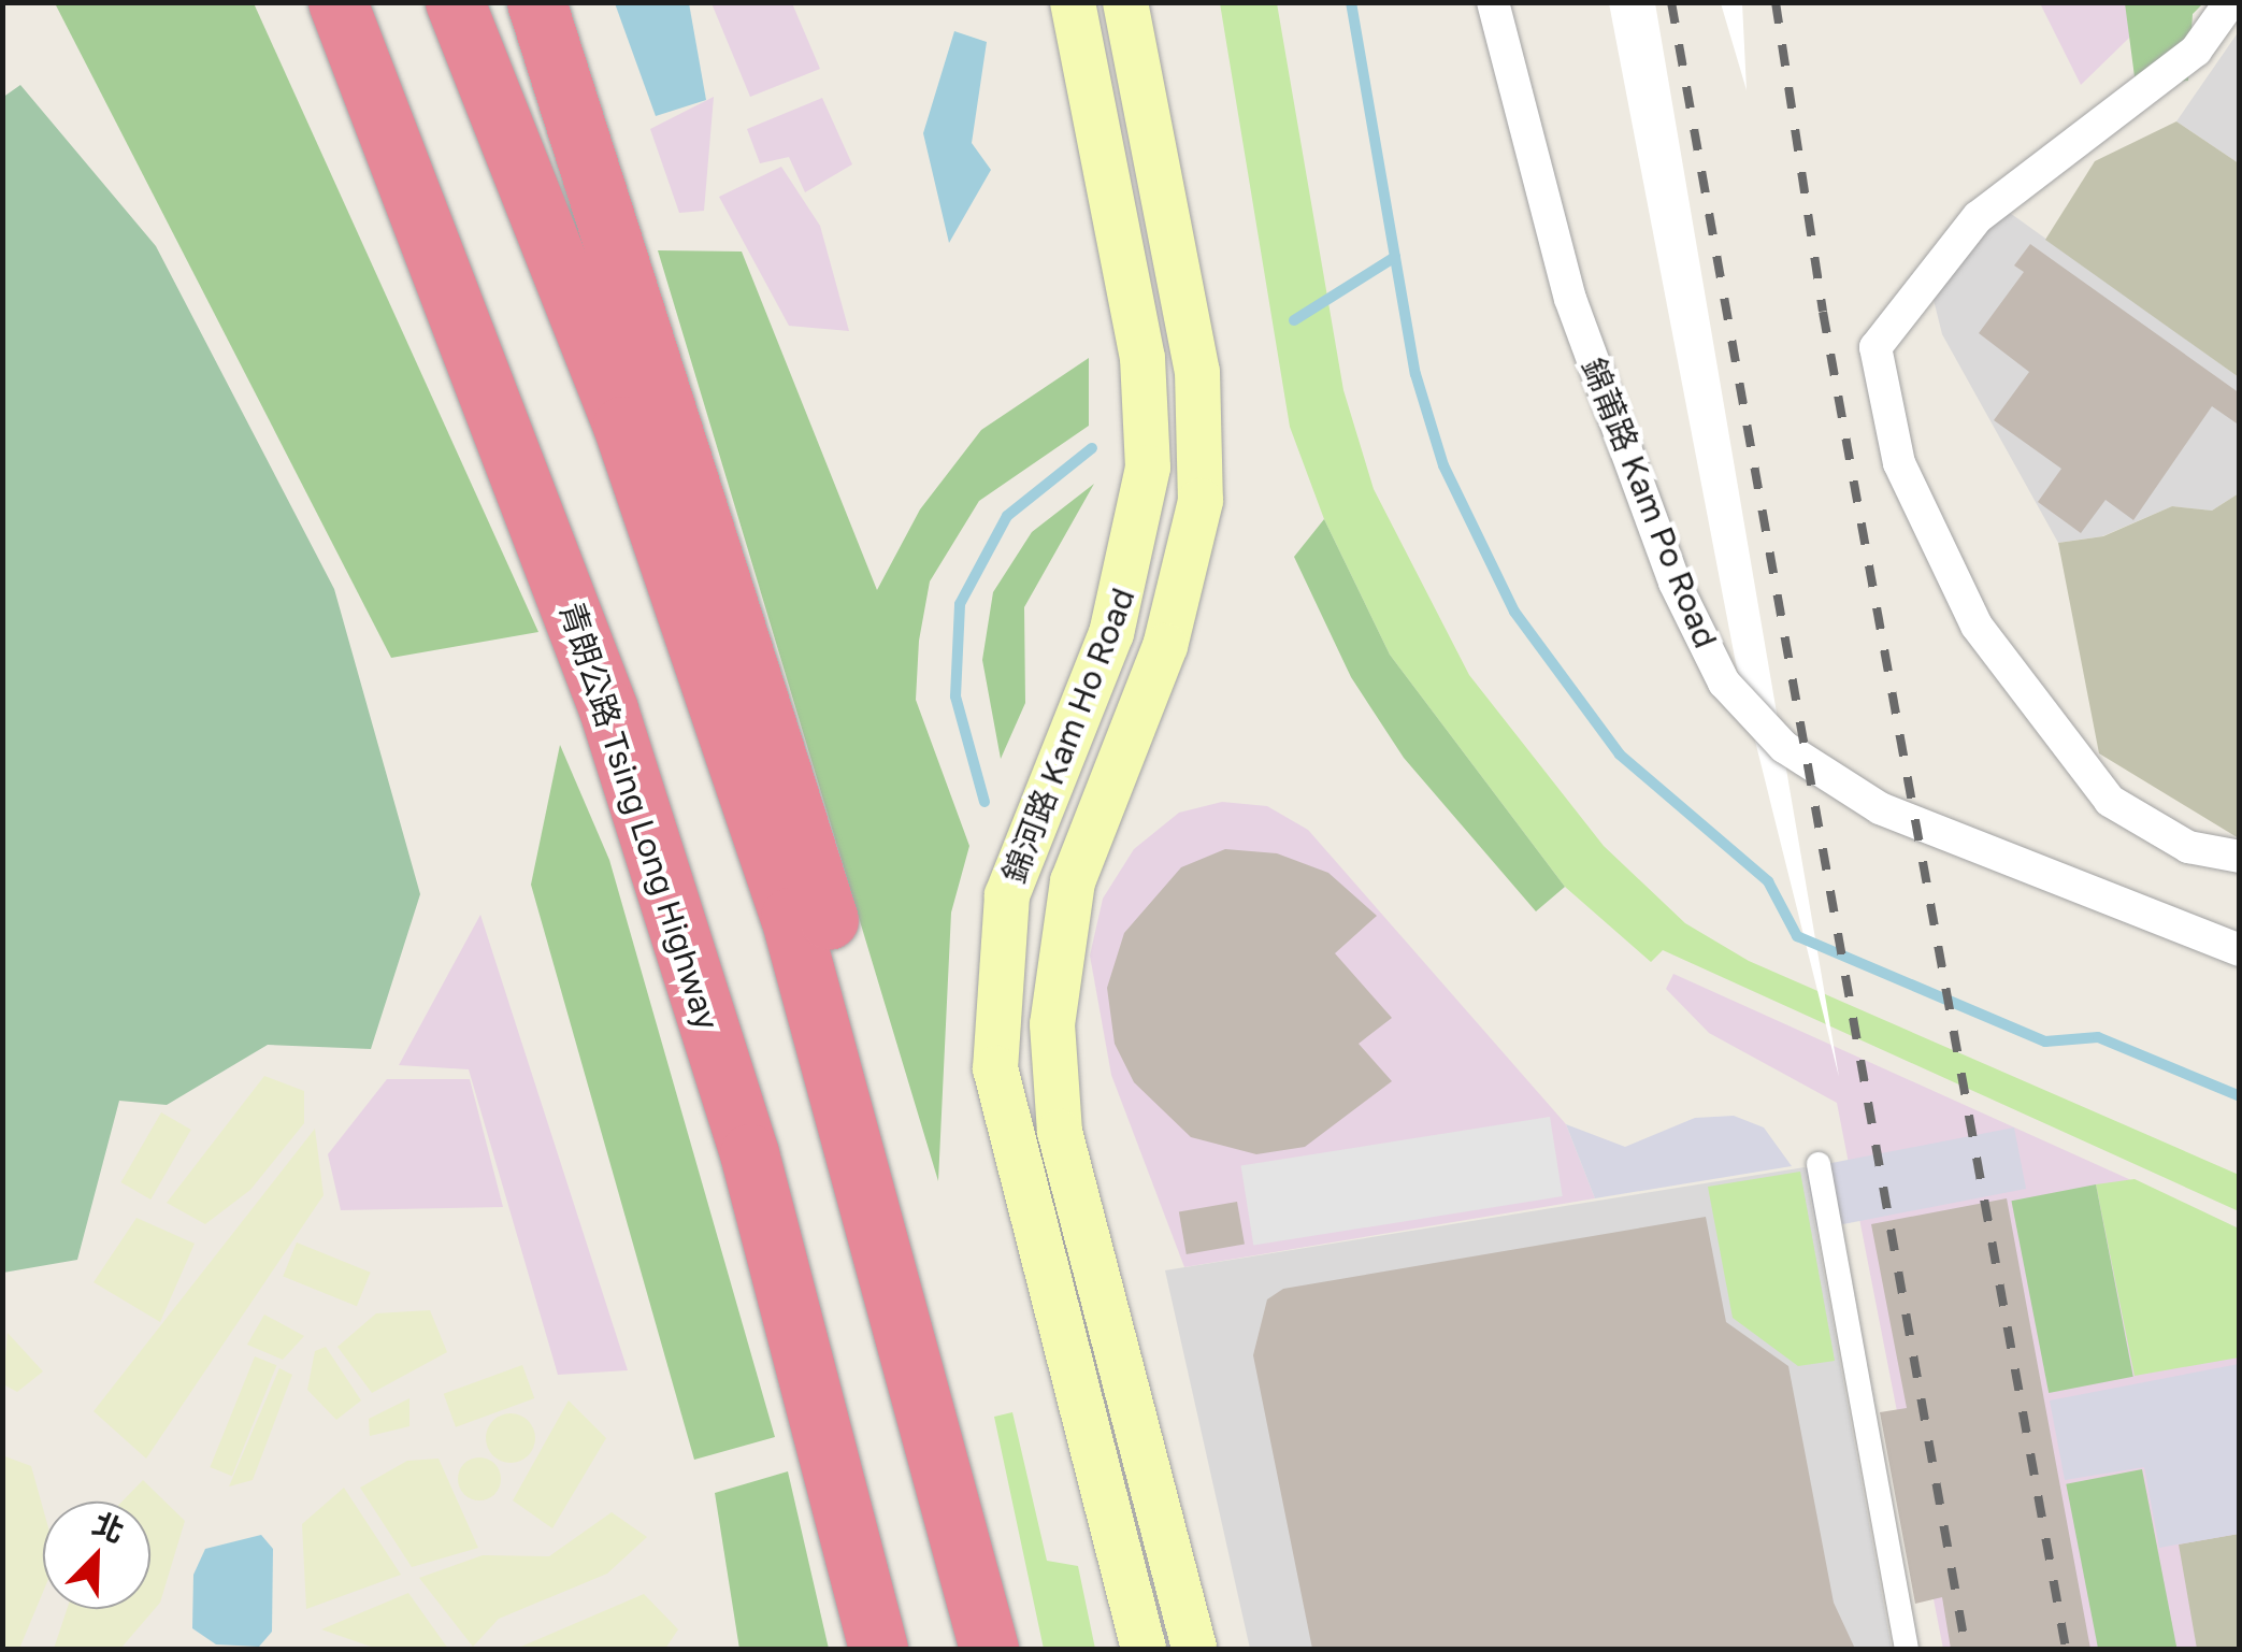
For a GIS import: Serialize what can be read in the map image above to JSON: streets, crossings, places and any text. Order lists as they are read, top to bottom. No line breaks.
{"streets":{"highway":["青朗公路 Tsing Long Highway"],"main road":["錦河路 Kam Ho Road"],"street":["錦莆路 Kam Po Road"]},"north":"top right"}
